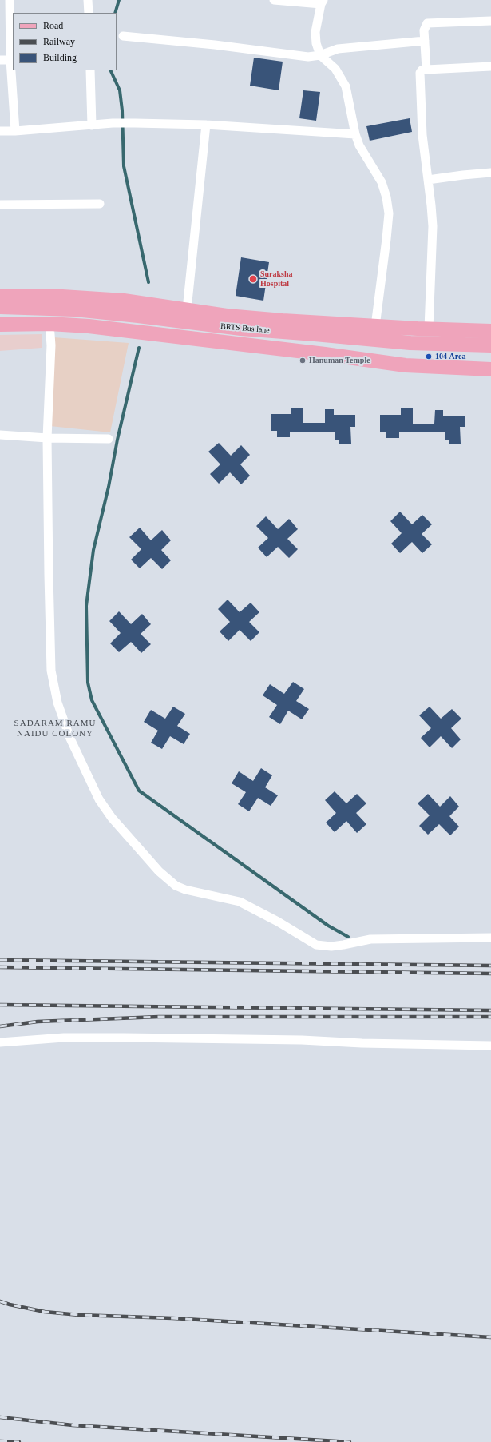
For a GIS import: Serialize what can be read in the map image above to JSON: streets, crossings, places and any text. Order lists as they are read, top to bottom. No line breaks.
{"streets":{"main road":["BRTS Bus lane"]},"districts":["SADARAM RAMU NAIDU COLONY"],"places":["Suraksha Hospital","104 Area","Hanuman Temple"],"legend":["Road","Railway","Building"]}
